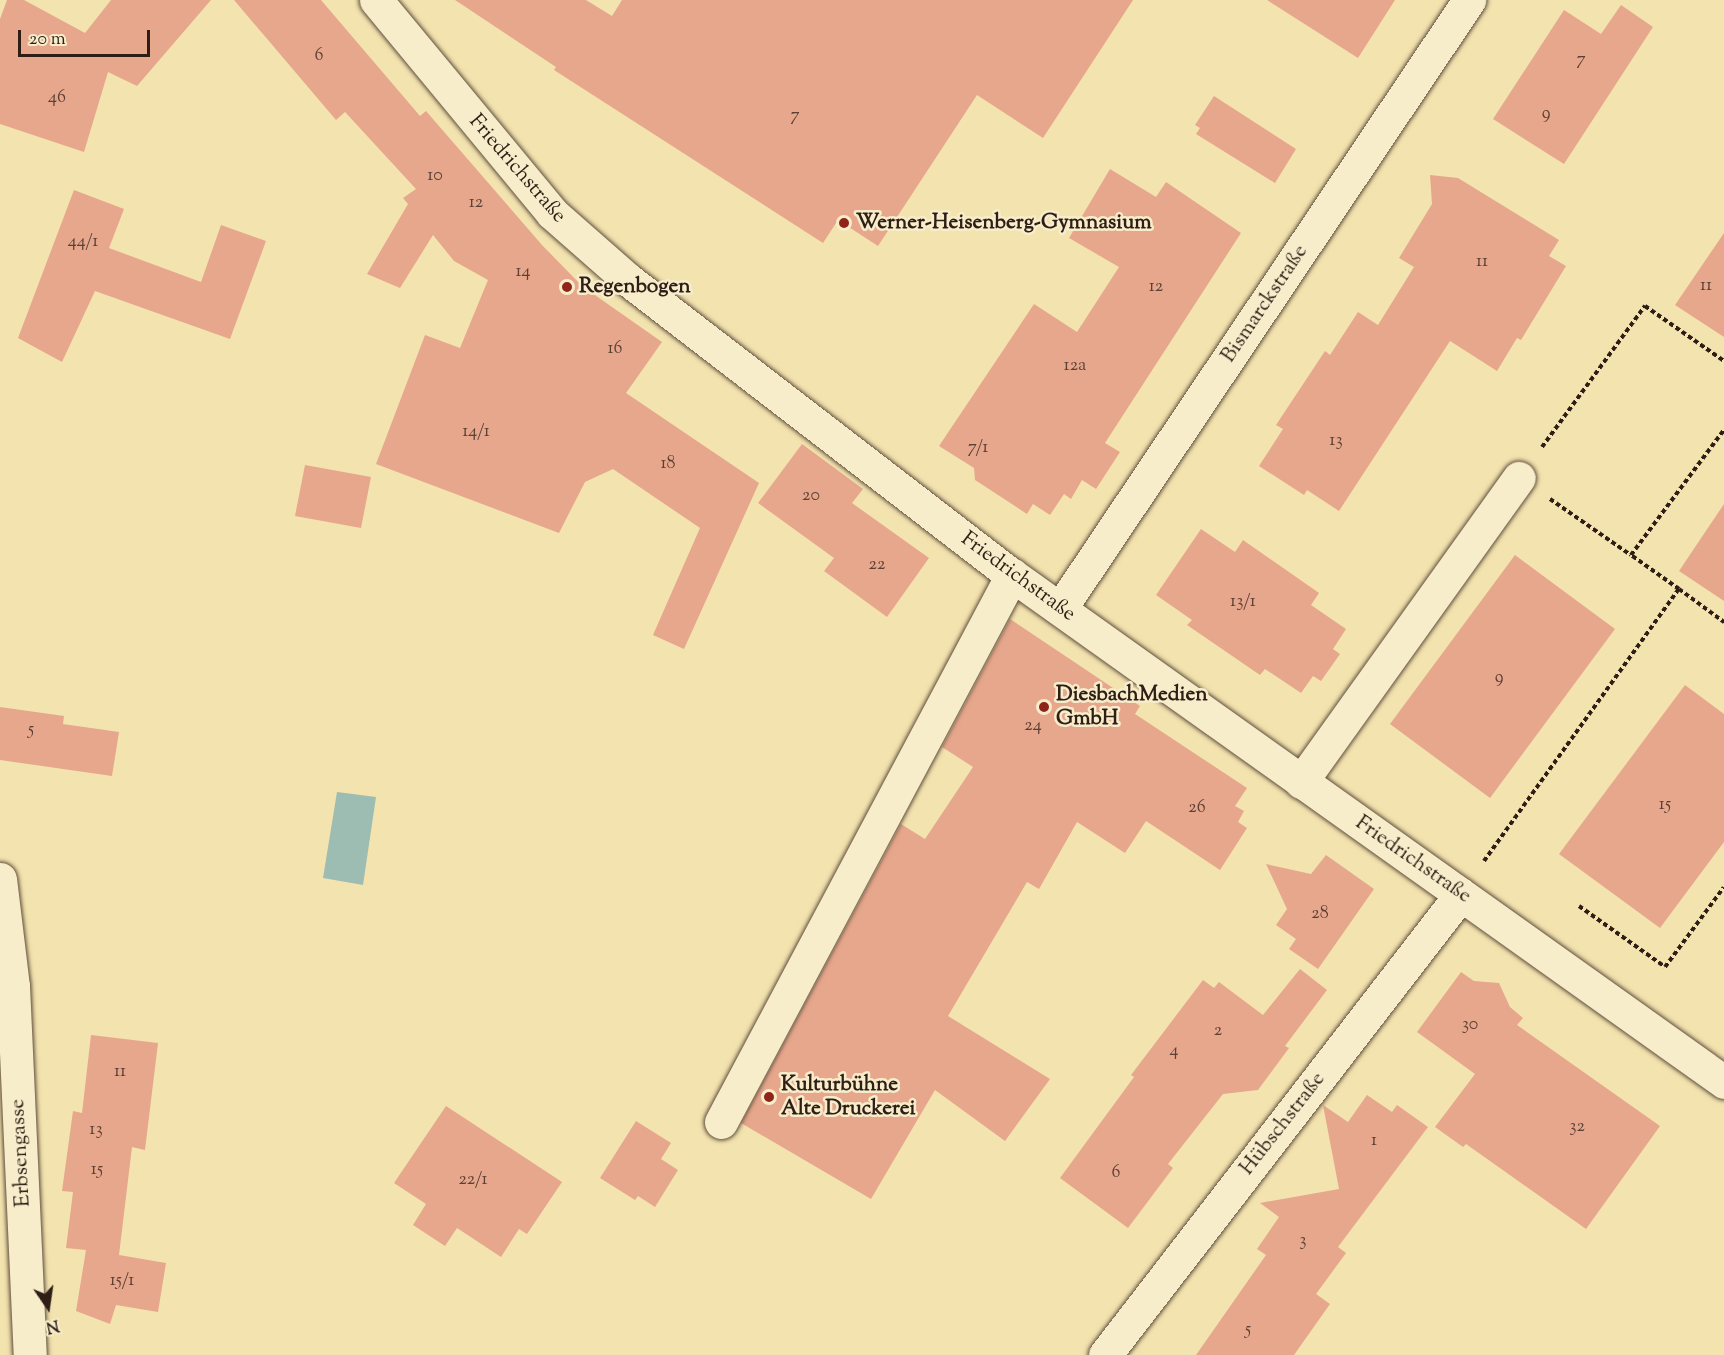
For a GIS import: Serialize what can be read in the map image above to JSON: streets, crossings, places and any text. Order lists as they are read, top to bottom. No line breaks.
{"streets":{"street":["Friedrichstraße","Bismarckstraße","Hübschstraße","Erbsengasse"]},"crossings":[["Friedrichstraße","Bismarckstraße"],["Friedrichstraße","Hübschstraße"]],"places":["Werner-Heisenberg-Gymnasium","Regenbogen","DiesbachMedien GmbH","Kulturbühne Alte Druckerei"],"house_numbers":["6","7","46","9","7","10","12","44/1","11","14","11","12","16","12a","14/1","13","7/1","18","20","22","13/1","9","24","5","15","26","28","30","2","4","11","32","13","1","15","6","22/1","3","15/1","5"],"scale_bar":"20 m","north":"bottom"}
